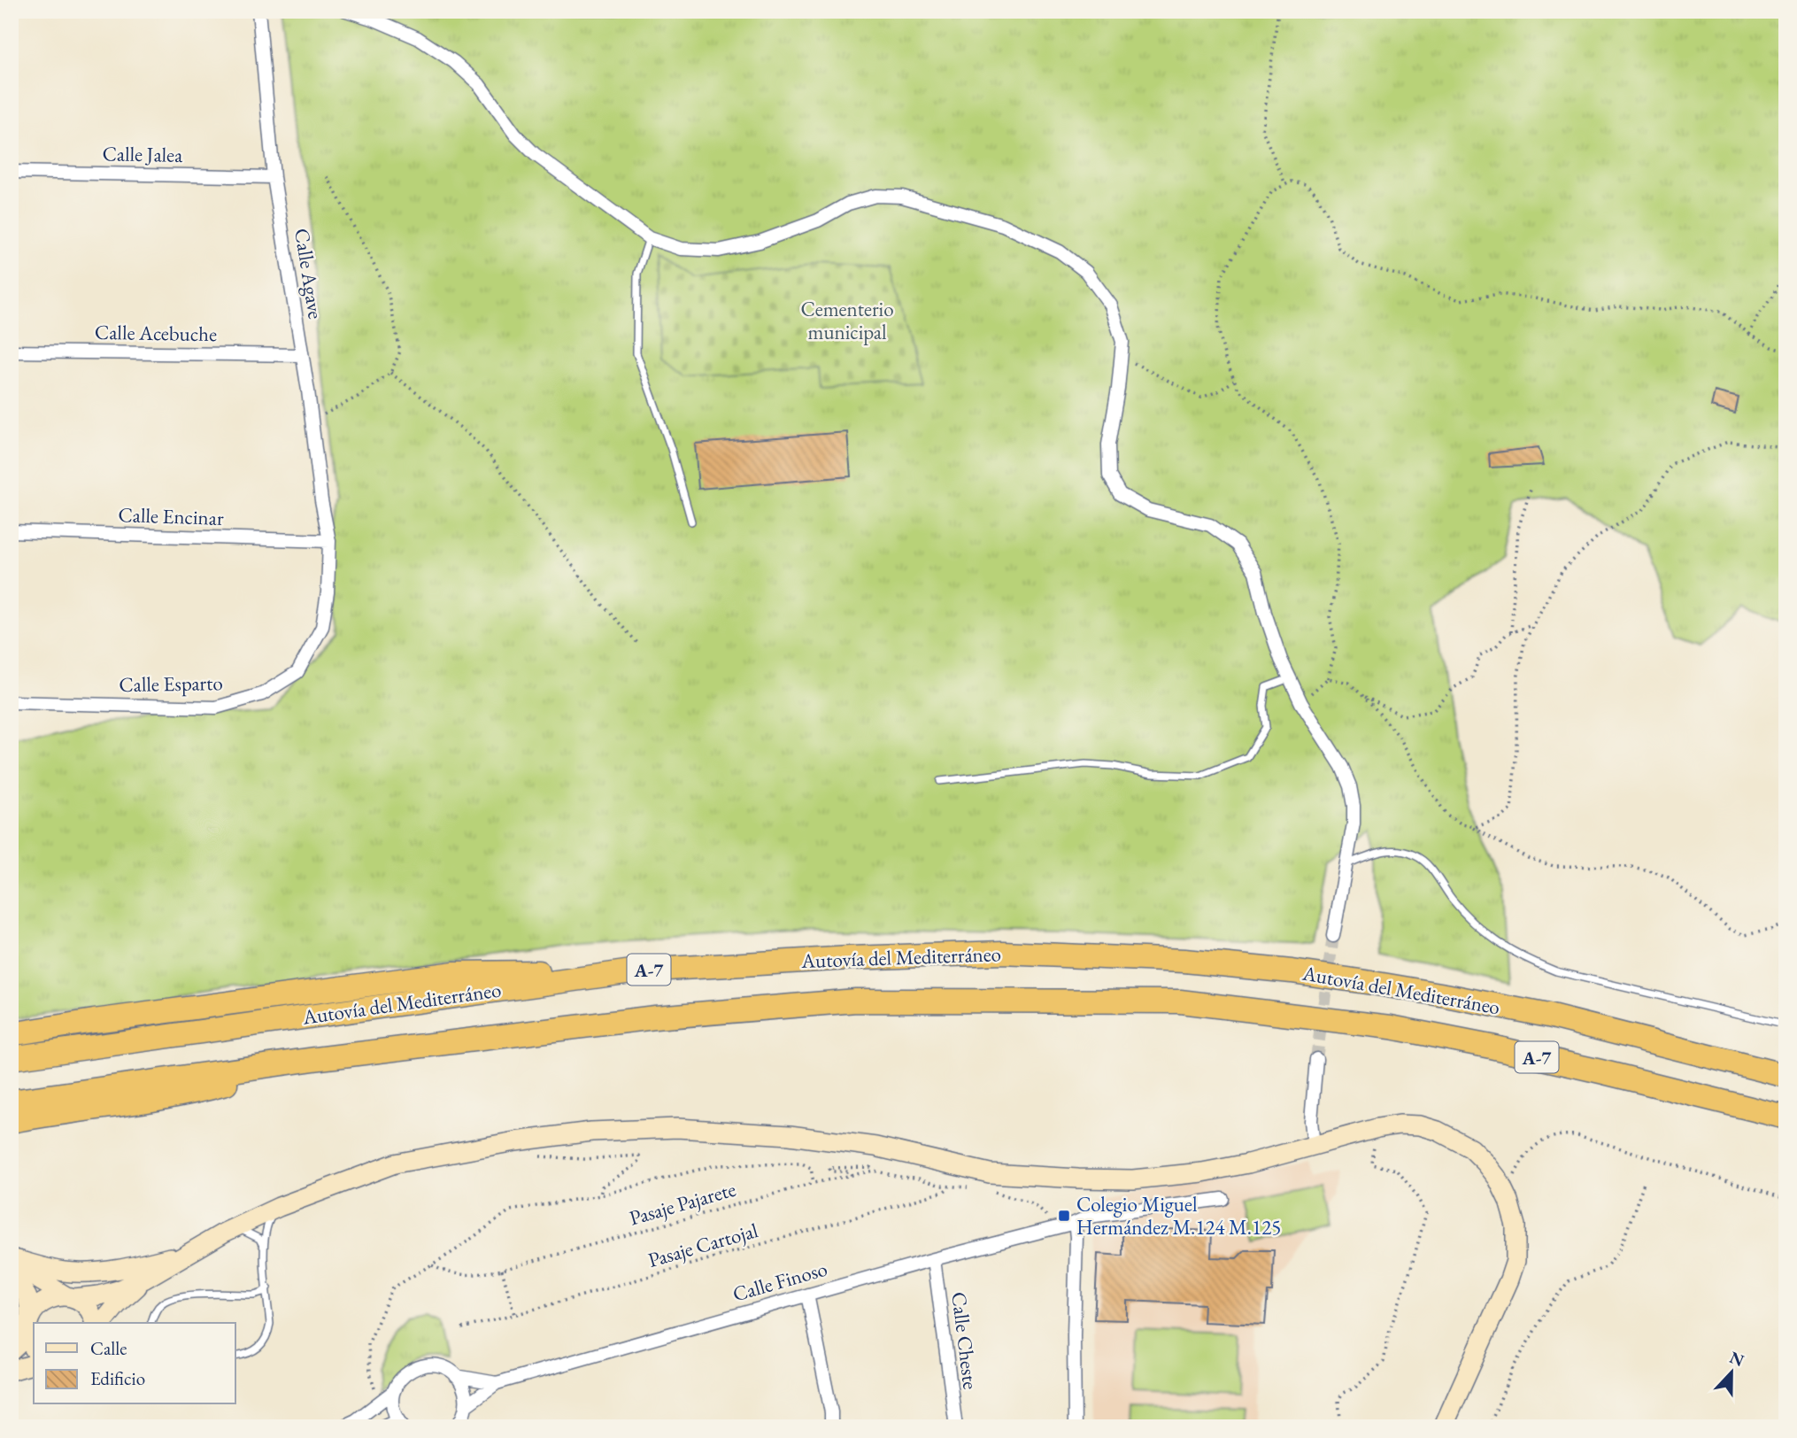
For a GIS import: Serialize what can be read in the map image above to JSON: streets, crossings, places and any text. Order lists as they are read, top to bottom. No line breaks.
{"streets":{"highway":["Autovía del Mediterráneo","A-7"],"street":["Calle Jalea","Calle Agave","Calle Acebuche","Calle Encinar","Calle Esparto","Calle Finoso","Calle Cheste"],"path":["Pasaje Pajarete","Pasaje Cartojal"]},"crossings":[["Calle Jalea","Calle Agave"],["Calle Agave","Calle Acebuche"],["Calle Agave","Calle Encinar"],["Calle Agave","Calle Esparto"],["Calle Encinar","Calle Esparto"],["Pasaje Pajarete","Pasaje Cartojal"],["Calle Finoso","Calle Cheste"]],"parks":["Cementerio municipal"],"places":{"transit":["Colegio Miguel Hermández M.124 M.125"]},"legend":["Calle","Edificio"],"north":"top"}
